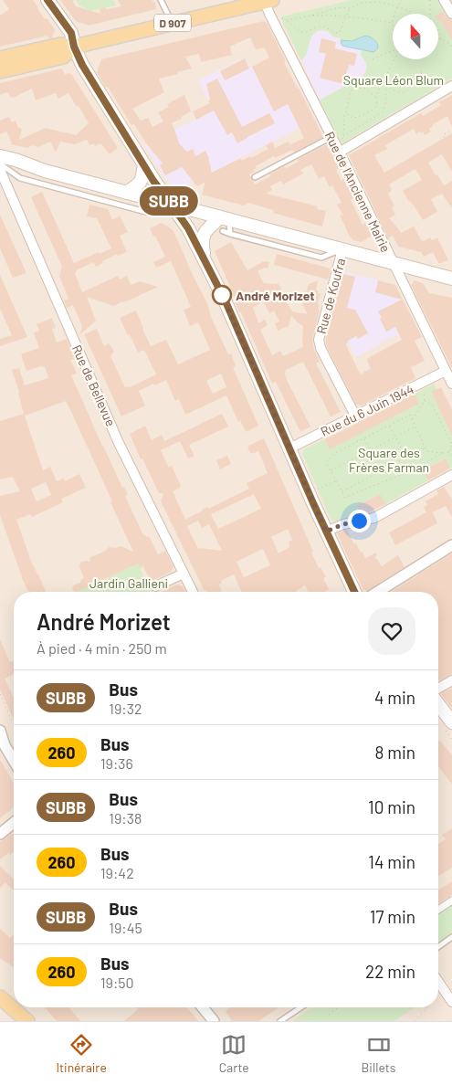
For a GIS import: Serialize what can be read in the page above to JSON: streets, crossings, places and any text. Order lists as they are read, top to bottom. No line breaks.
{"streets":{"main road":["D 907"],"street":["Rue de l'Ancienne Mairie","Rue de Koufra","Rue de Bellevue","Rue du 6 Juin 1944"]},"crossings":[["D 907","Rue de l'Ancienne Mairie"],["Rue de l'Ancienne Mairie","Rue du 6 Juin 1944"],["Rue de Koufra","Rue du 6 Juin 1944"]],"parks":["Square Léon Blum","Square des Frères Farman","Jardin Gallieni"],"places":["André Morizet"],"lines":["bus line SUBB"],"north":"top","page":{"on_map":"SUBB","heading":["André Morizet","À pied · 4 min · 250 m"],"list":[{"mark":"SUBB","name":"Bus","note":"19:32","value":"4 min"},{"mark":"260","name":"Bus","note":"19:36","value":"8 min"},{"mark":"SUBB","name":"Bus","note":"19:38","value":"10 min"},{"mark":"260","name":"Bus","note":"19:42","value":"14 min"},{"mark":"SUBB","name":"Bus","note":"19:45","value":"17 min"},{"mark":"260","name":"Bus","note":"19:50","value":"22 min"}],"tabs":["Itinéraire","Carte","Billets"]}}
